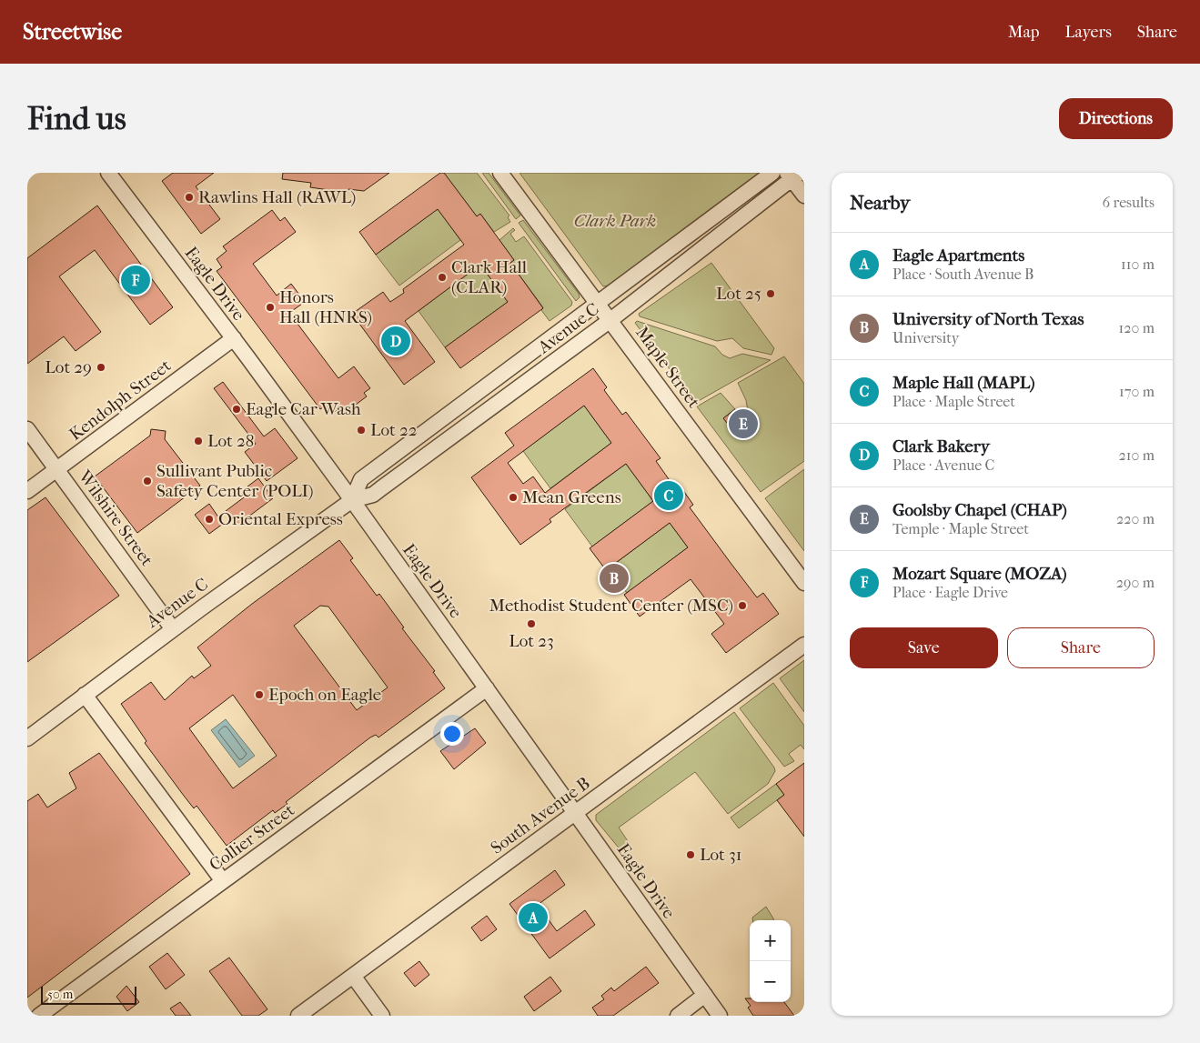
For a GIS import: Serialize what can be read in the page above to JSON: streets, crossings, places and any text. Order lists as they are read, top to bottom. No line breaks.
{"streets":{"street":["Eagle Drive","Avenue C","Maple Street","Kendolph Street","Wilshire Street","South Avenue B","Collier Street"]},"crossings":[["Eagle Drive","Avenue C"],["Eagle Drive","Kendolph Street"],["Eagle Drive","South Avenue B"],["Eagle Drive","Collier Street"],["Avenue C","Maple Street"],["Avenue C","Wilshire Street"],["Kendolph Street","Wilshire Street"]],"parks":["Clark Park"],"places":["Rawlins Hall (RAWL)","Clark Hall (CLAR)","Lot 25","Honors Hall (HNRS)","Lot 29","Eagle Car Wash","Lot 22","Lot 28","Sullivant Public Safety Center (POLI)","Mean Greens","Oriental Express","Methodist Student Center (MSC)","Lot 23","Epoch on Eagle","Lot 31"],"scale_bar":"50 m","page":{"header":"Streetwise","nav":["Map","Layers","Share"],"buttons":["Directions",["Save","Share"]],"title":"Find us","heading":["Nearby","6 results"],"list":[{"mark":"A","name":"Eagle Apartments","note":"Place · South Avenue B","value":"110 m"},{"mark":"B","name":"University of North Texas","note":"University","value":"120 m"},{"mark":"C","name":"Maple Hall (MAPL)","note":"Place · Maple Street","value":"170 m"},{"mark":"D","name":"Clark Bakery","note":"Place · Avenue C","value":"210 m"},{"mark":"E","name":"Goolsby Chapel (CHAP)","note":"Temple · Maple Street","value":"220 m"},{"mark":"F","name":"Mozart Square (MOZA)","note":"Place · Eagle Drive","value":"290 m"}],"pins":["F","D","E","C","B","A"],"map_buttons":["+","−"],"scale":"50 m"}}
